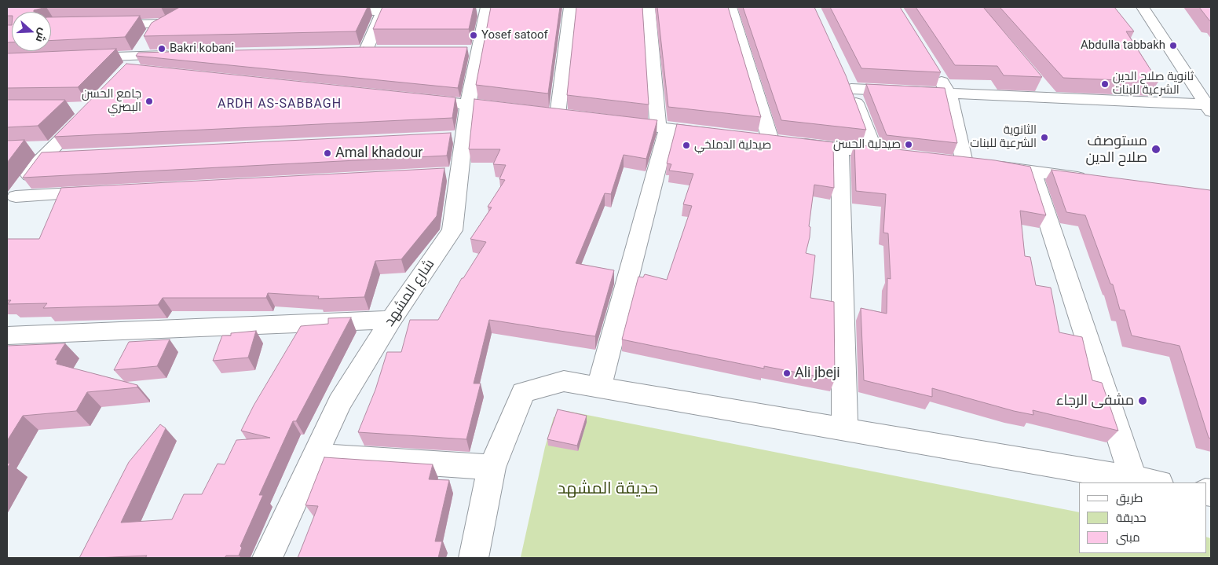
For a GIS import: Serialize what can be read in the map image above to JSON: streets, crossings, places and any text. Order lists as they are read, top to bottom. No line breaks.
{"streets":{"street":["شارع المشهد"]},"districts":["ARDH AS-SABBAGH"],"parks":["حديقة المشهد"],"places":["Yosef satoof","Abdulla tabbakh","Bakri kobani","ثانوية صلاح الدين الشرعية للبنات","جامع الحسن البصري","الثانوية الشرعية للبنات","صيدلية الحسن","صيدلية الدملخي","مستوصف صلاح الدين","Amal khadour","Ali jbeji","مشفى الرجاء"],"legend":["طريق","حديقة","مبنى"],"north":"right"}
